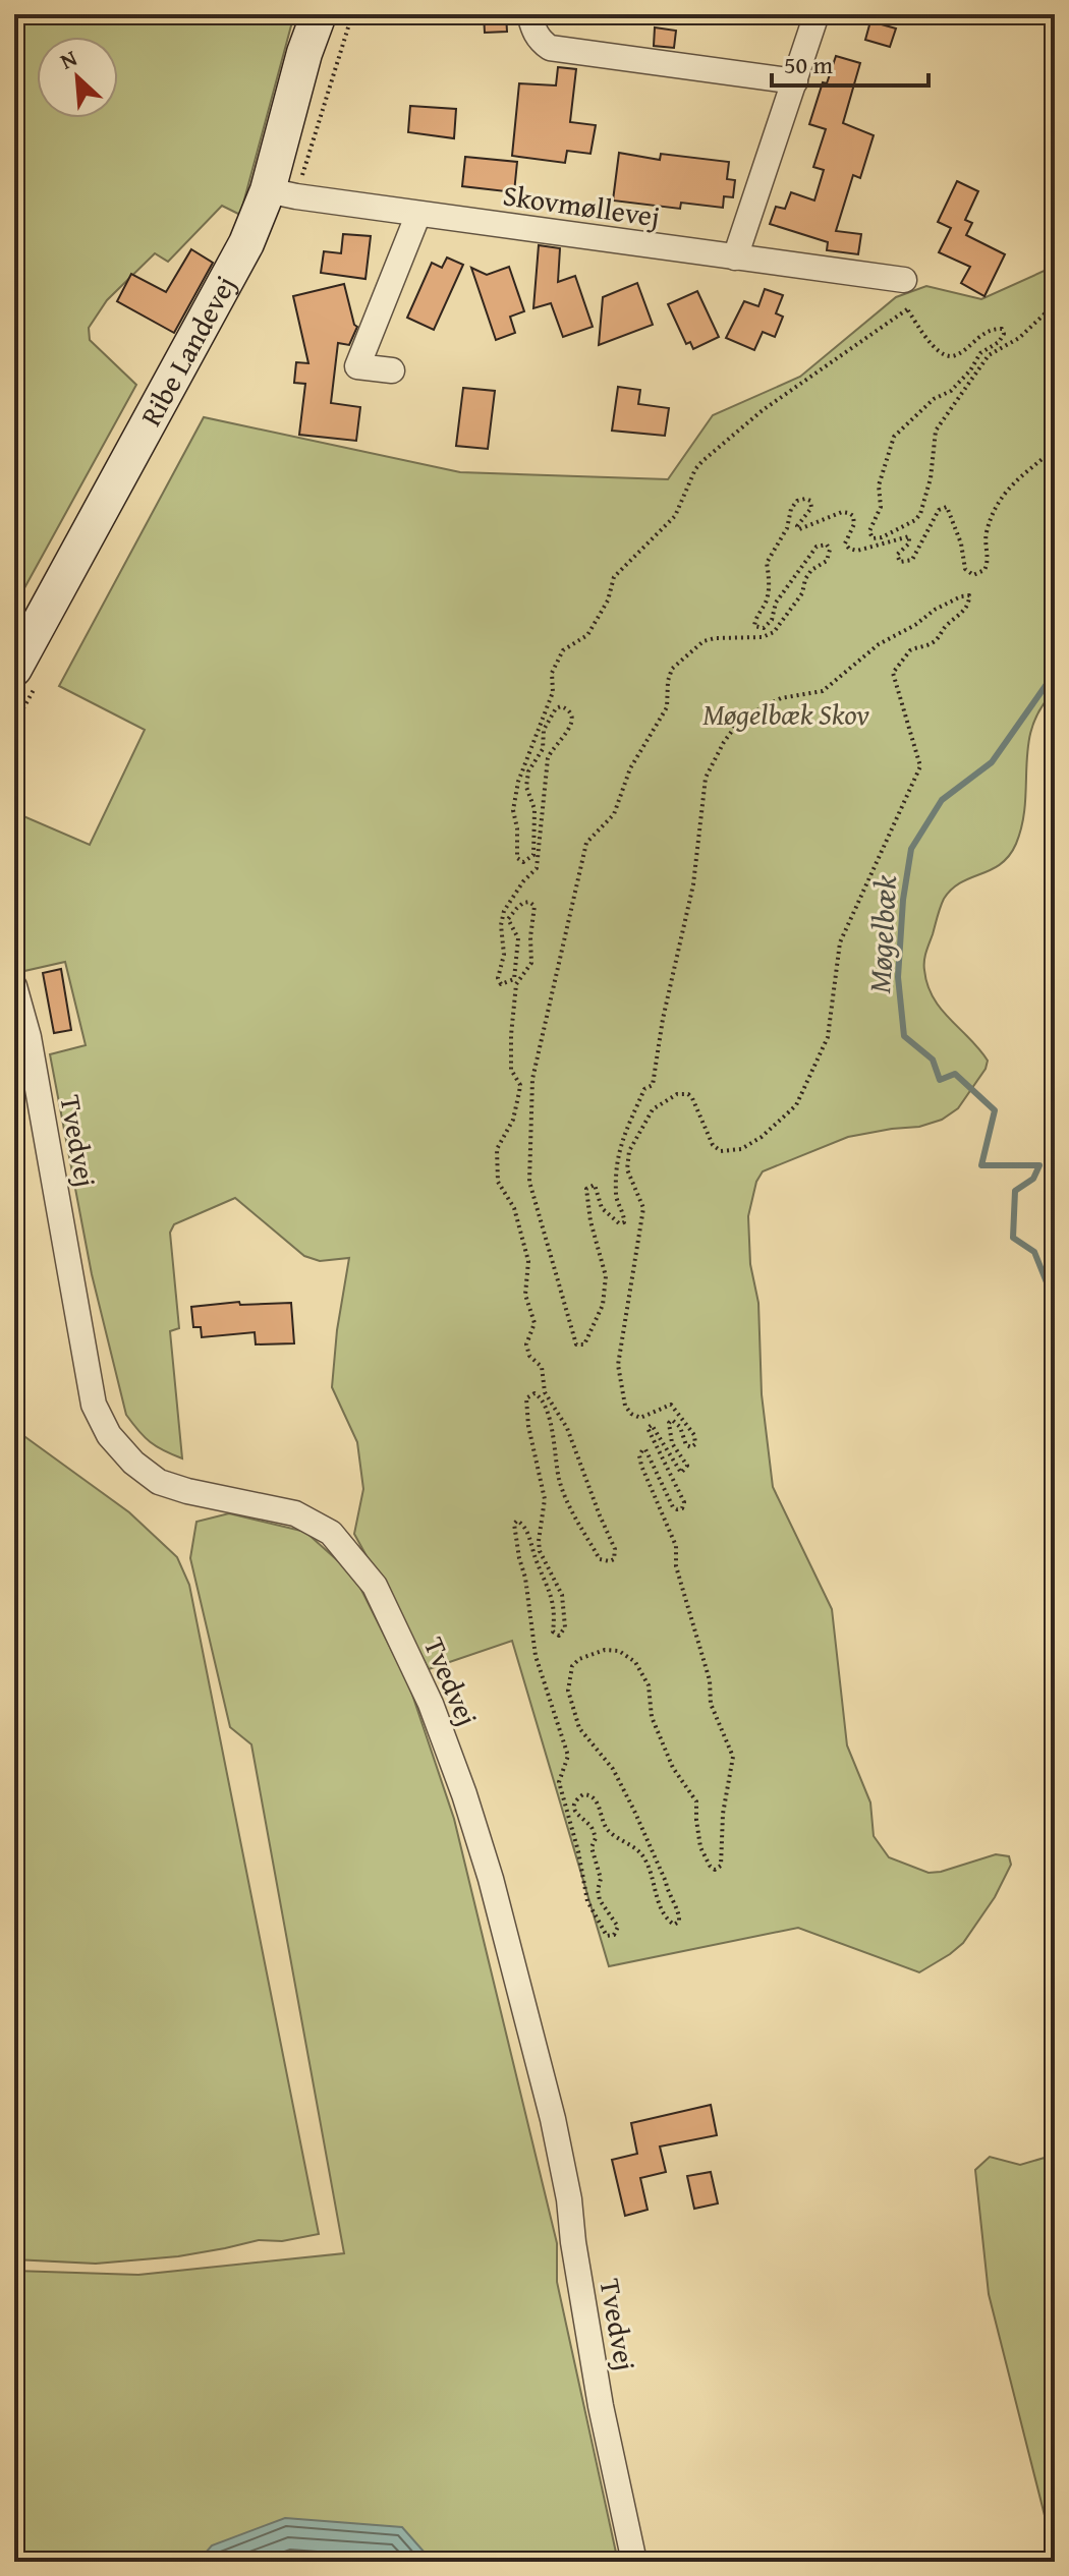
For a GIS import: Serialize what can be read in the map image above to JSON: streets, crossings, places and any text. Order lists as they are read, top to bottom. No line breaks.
{"streets":{"main road":["Ribe Landevej"],"street":["Skovmøllevej","Tvedvej"]},"crossings":[["Skovmøllevej","Ribe Landevej"]],"water":["Møgelbæk"],"parks":["Møgelbæk Skov"],"scale_bar":"50 m","north":"top left"}
